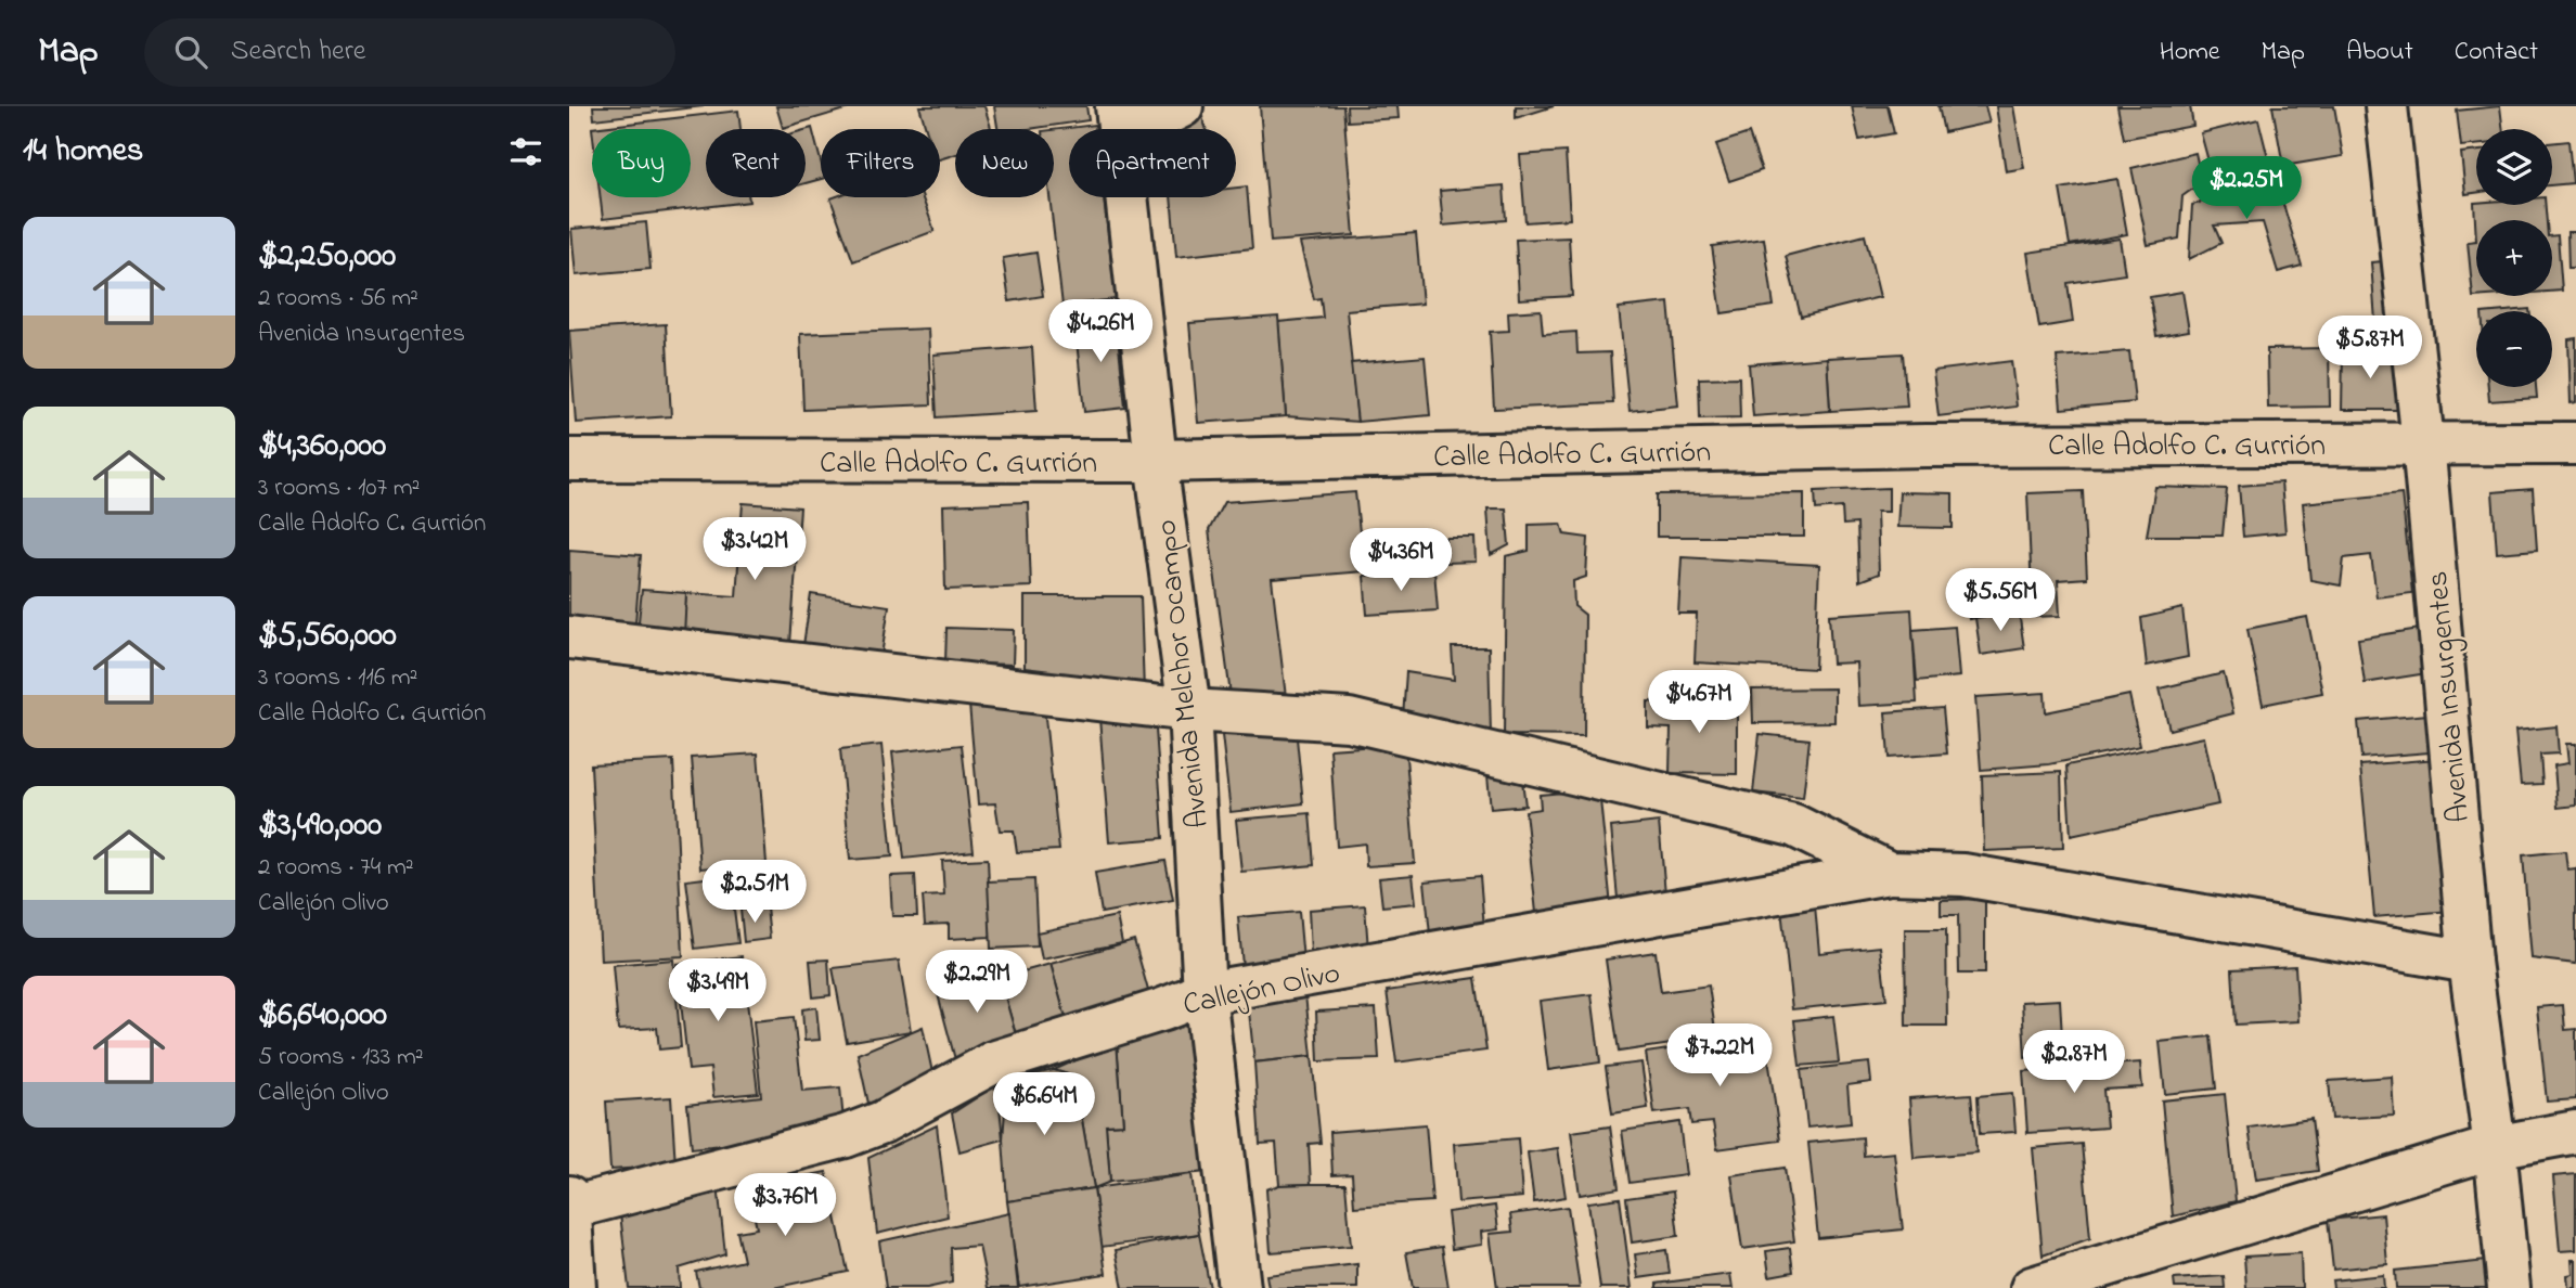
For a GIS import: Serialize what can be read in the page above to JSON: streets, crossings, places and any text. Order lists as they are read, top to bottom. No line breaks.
{"streets":{"street":["Calle Adolfo C. Gurrión","Avenida Melchor Ocampo","Avenida Insurgentes","Callejón Olivo"]},"crossings":[["Calle Adolfo C. Gurrión","Avenida Melchor Ocampo"],["Calle Adolfo C. Gurrión","Avenida Insurgentes"],["Avenida Melchor Ocampo","Callejón Olivo"]],"page":{"header":"Map","search":"Search here","nav":["Home","Map","About","Contact"],"heading":"14 homes","map_buttons":["+","−"],"chip":["Buy","Rent","Filters","New","Apartment"],"price":["$2.25M","$4.26M","$5.87M","$3.42M","$4.36M","$5.56M","$4.67M","$2.51M","$2.29M","$3.49M","$7.22M","$2.87M","$6.64M","$3.76M"],"list":[{"name":"$2,250,000","note":"2 rooms · 56 m² · Avenida Insurgentes"},{"name":"$4,360,000","note":"3 rooms · 107 m² · Calle Adolfo C. Gurrión"},{"name":"$5,560,000","note":"3 rooms · 116 m² · Calle Adolfo C. Gurrión"},{"name":"$3,490,000","note":"2 rooms · 74 m² · Callejón Olivo"},{"name":"$6,640,000","note":"5 rooms · 133 m² · Callejón Olivo"}]}}
